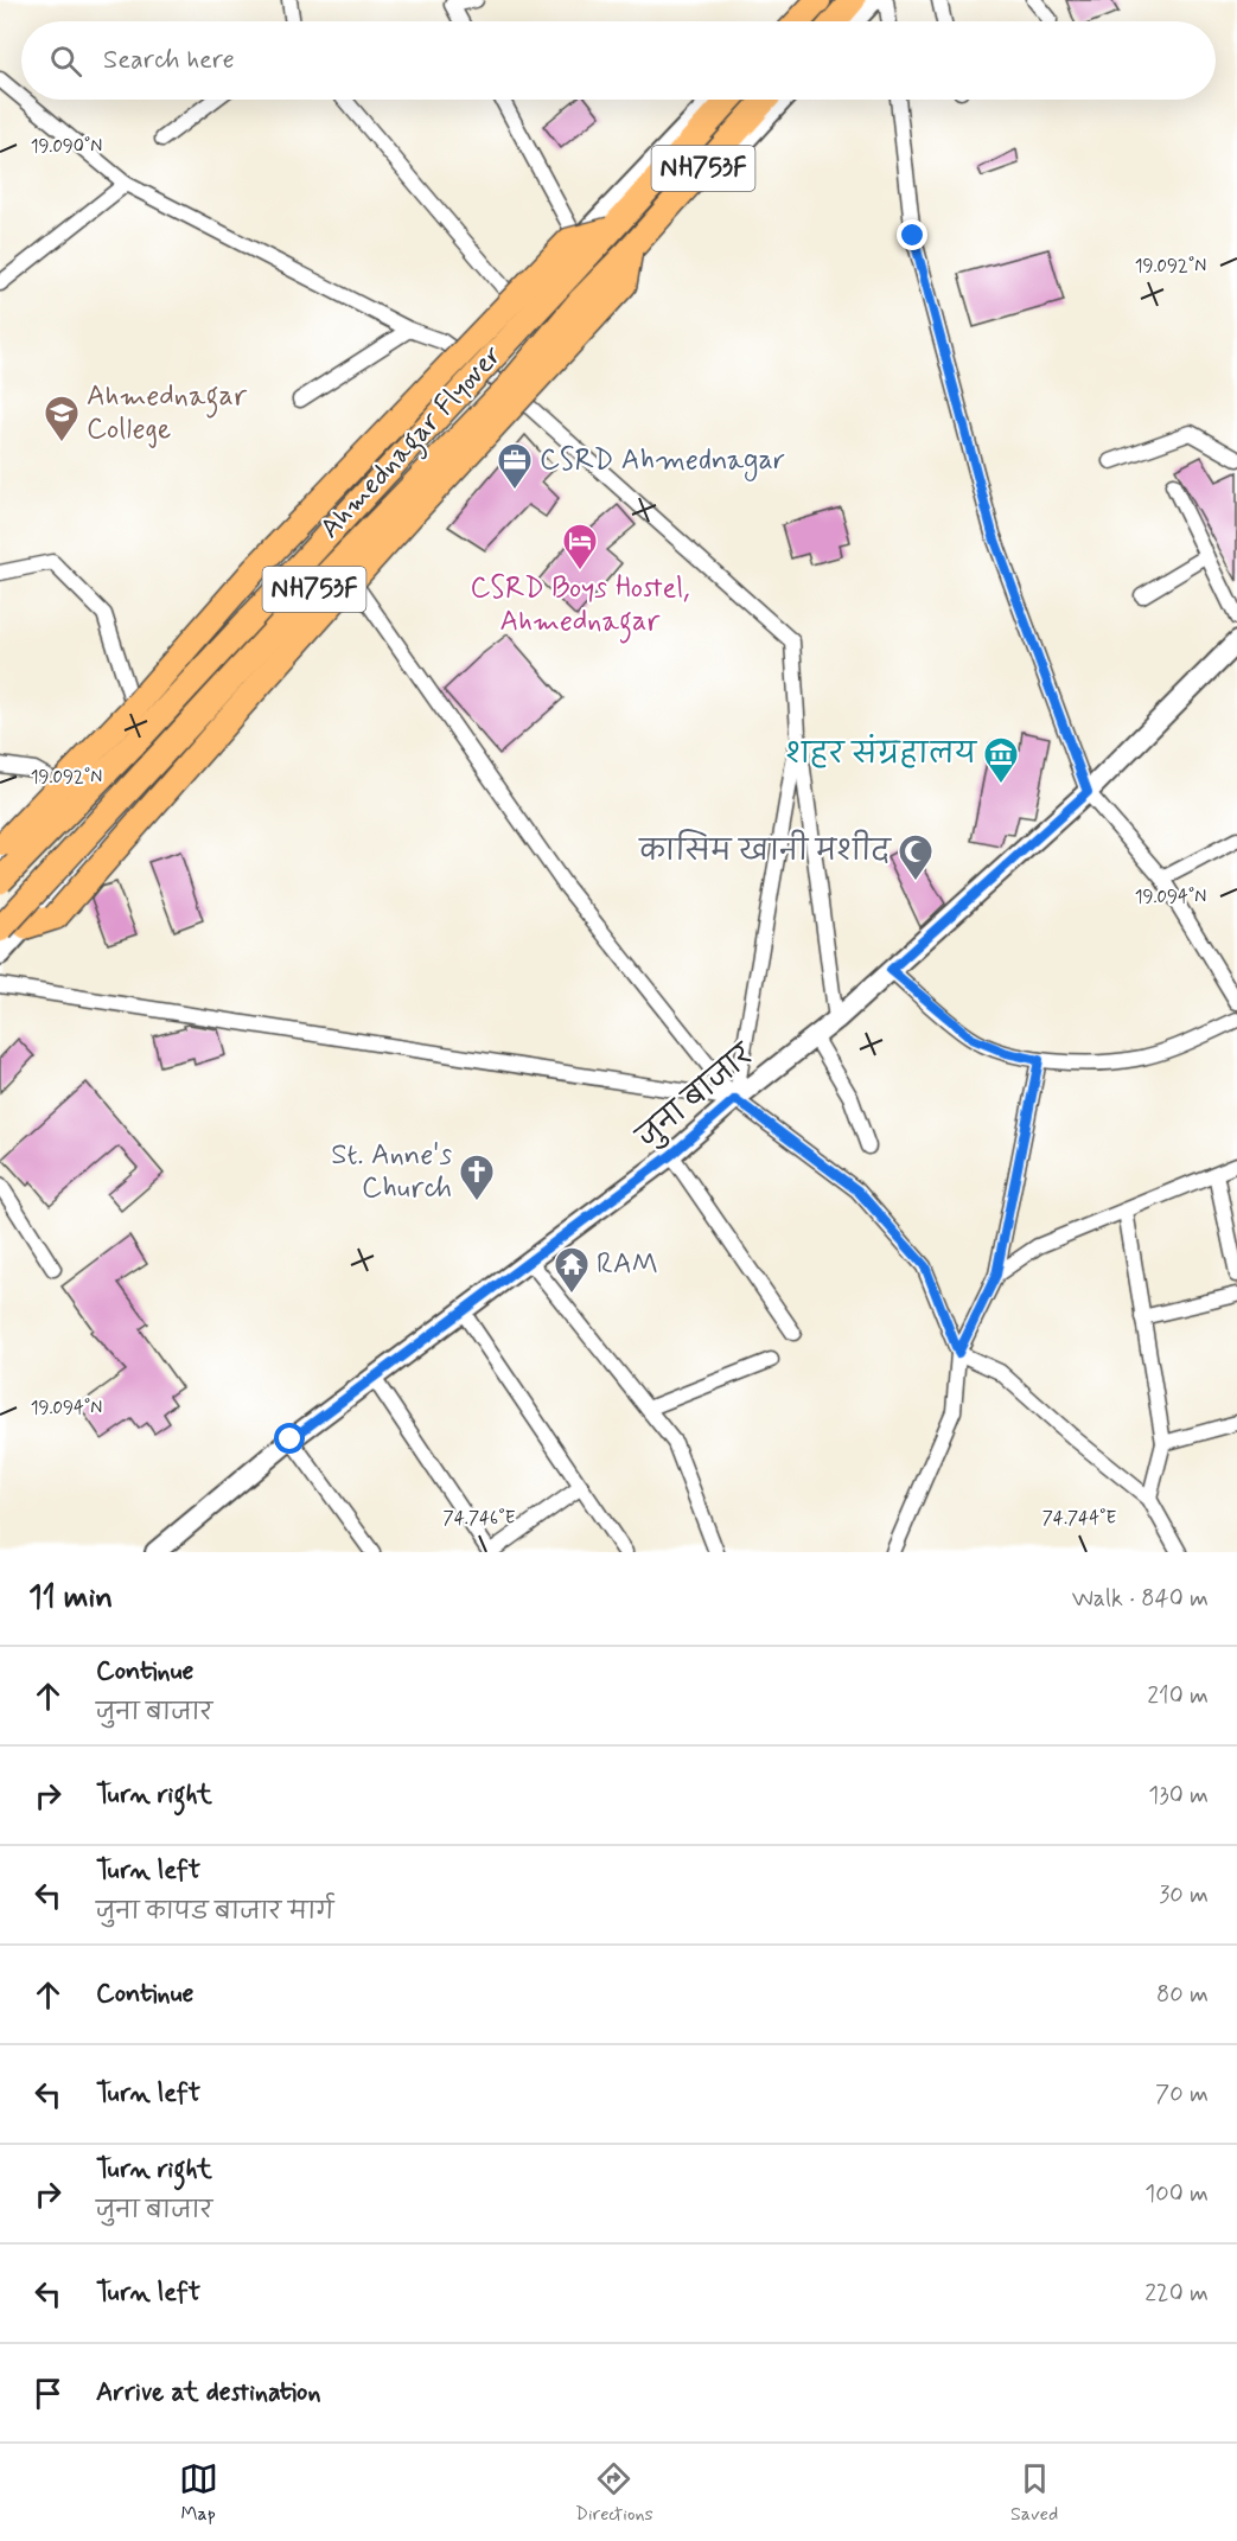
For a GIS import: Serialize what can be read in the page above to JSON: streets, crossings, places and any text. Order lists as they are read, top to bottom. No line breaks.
{"streets":{"highway":["NH753F","Ahmednagar Flyover"],"street":["जुना बाजार"]},"places":{"school or university":["Ahmednagar College"],"office":["CSRD Ahmednagar"],"hotel":["CSRD Boys Hostel, Ahmednagar"],"museum":["शहर संग्रहालय"],"mosque":["कासिम खानी मशीद"],"church":["St. Anne's Church"],"temple":["RAM"]},"page":{"search":"Search here","heading":["11 min","Walk · 840 m"],"list":[["Continue","जुना बाजार","210 m"],["Turn right","130 m"],["Turn left","जुना कापड बाजार मार्ग","30 m"],["Continue","80 m"],["Turn left","70 m"],["Turn right","जुना बाजार","100 m"],["Turn left","220 m"],"Arrive at destination"],"nav":["Map","Directions","Saved"]},"coordinates":["19.090°N","19.092°N","19.094°N","74.746°E","74.744°E"]}
